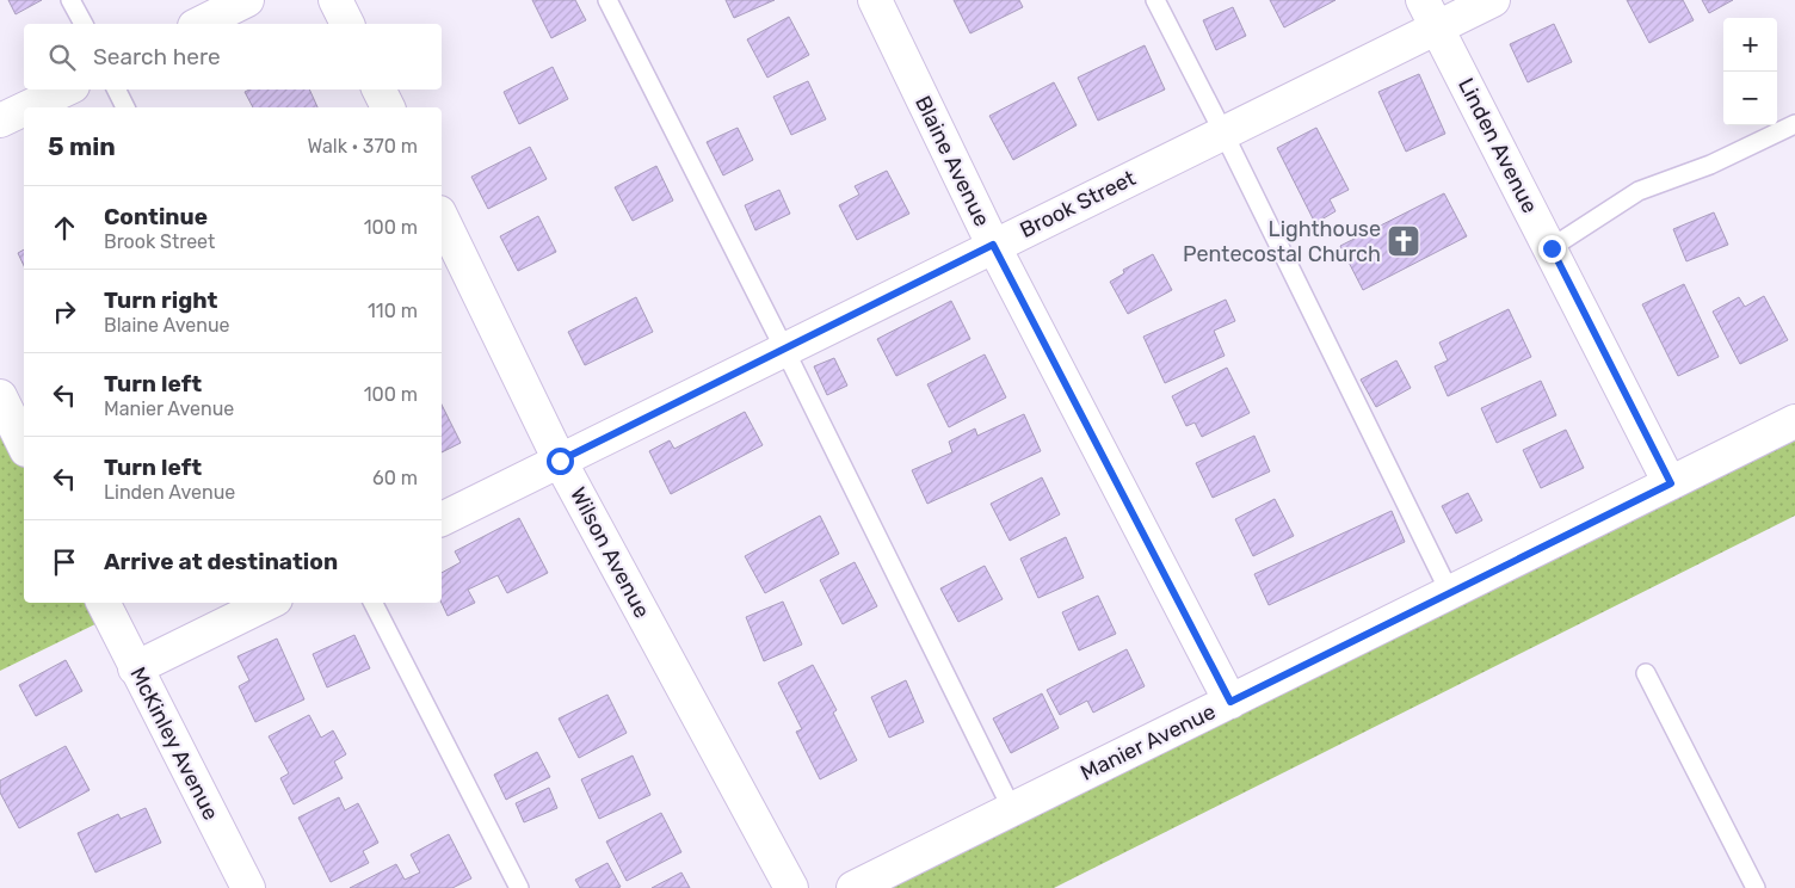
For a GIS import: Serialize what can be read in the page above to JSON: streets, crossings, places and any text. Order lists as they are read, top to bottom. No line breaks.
{"streets":{"street":["Linden Avenue","Blaine Avenue","Brook Street","Wilson Avenue","Manier Avenue","McKinley Avenue"]},"crossings":[["Linden Avenue","Brook Street"],["Linden Avenue","Manier Avenue"],["Blaine Avenue","Brook Street"],["Blaine Avenue","Manier Avenue"],["Brook Street","Wilson Avenue"]],"places":{"church":["Lighthouse Pentecostal Church"]},"page":{"map_buttons":["+","−"],"search":"Search here","heading":["5 min","Walk · 370 m"],"list":[["Continue","Brook Street","100 m"],["Turn right","Blaine Avenue","110 m"],["Turn left","Manier Avenue","100 m"],["Turn left","Linden Avenue","60 m"],"Arrive at destination"]}}
